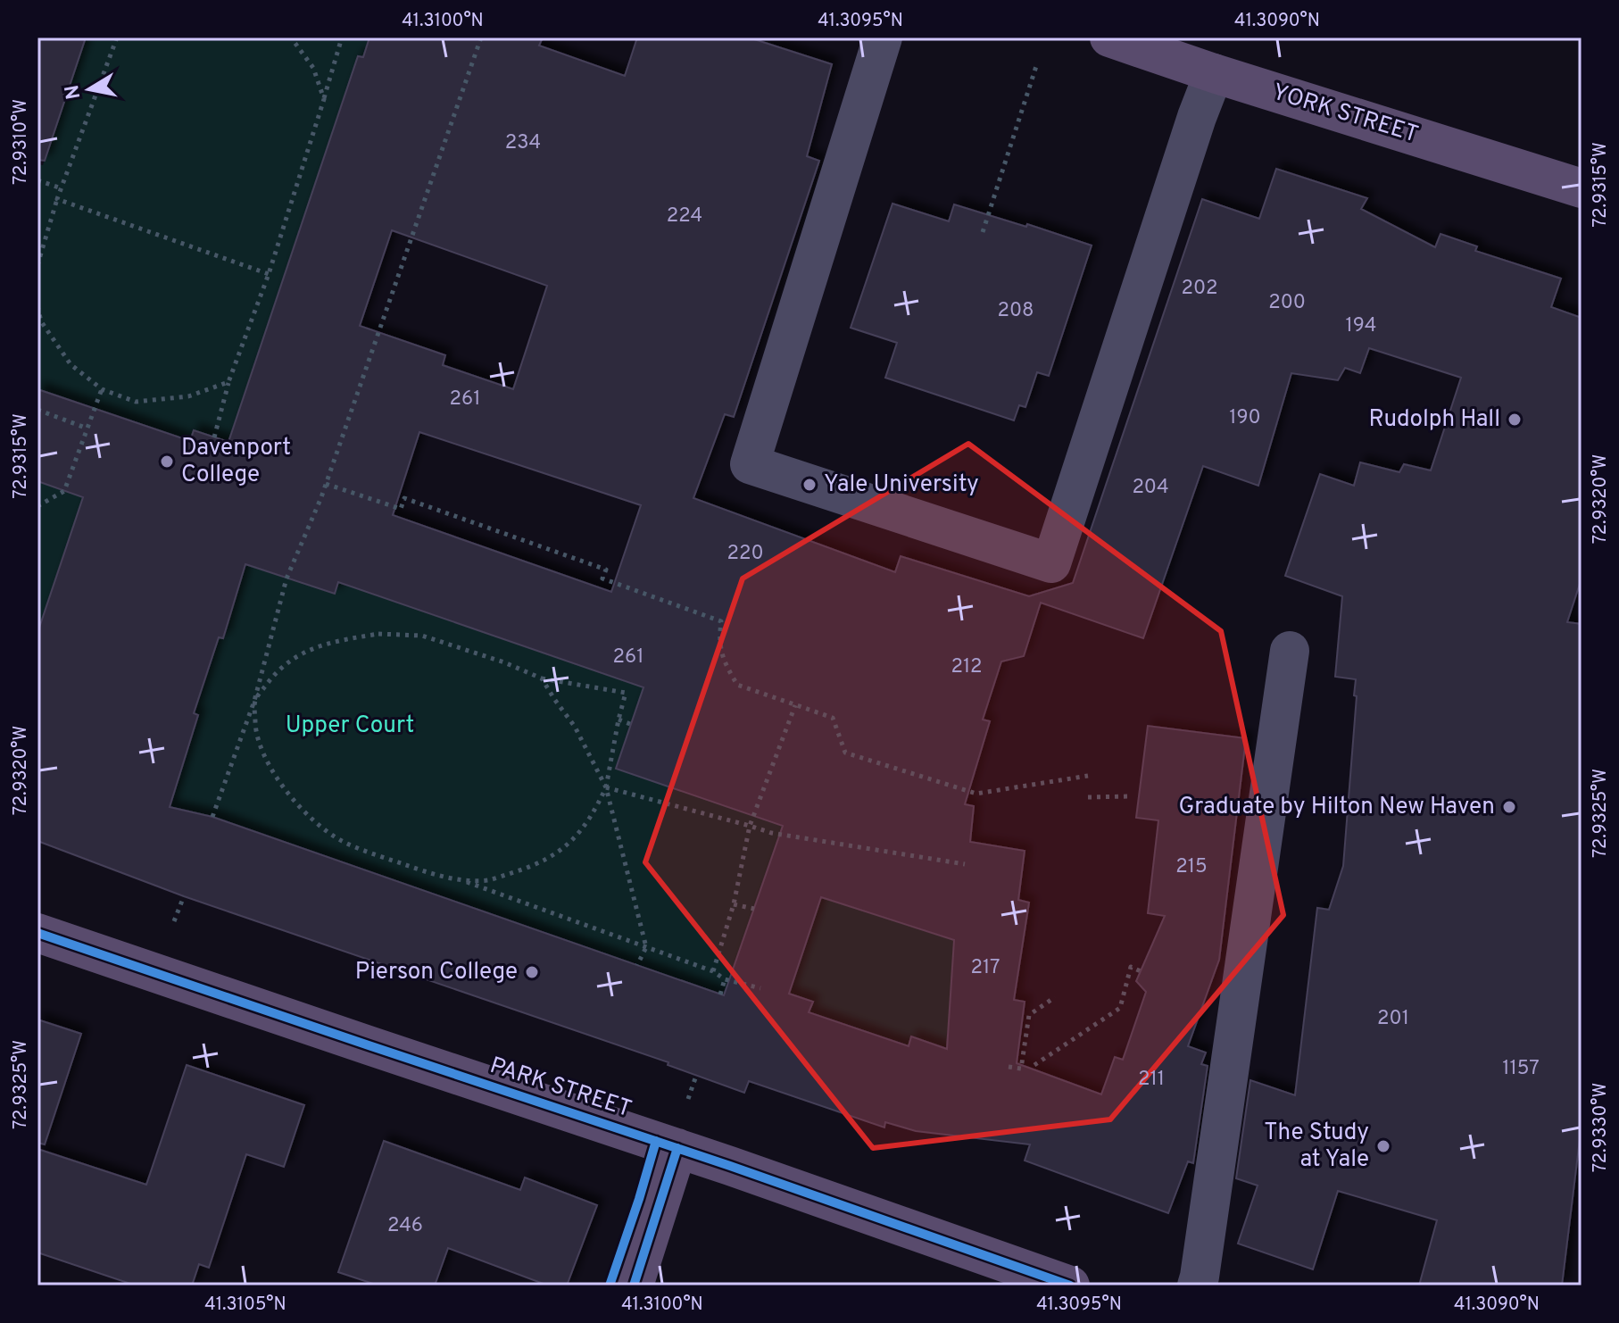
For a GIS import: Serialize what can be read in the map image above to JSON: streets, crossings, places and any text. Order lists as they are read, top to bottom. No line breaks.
{"streets":{"main road":["YORK STREET","PARK STREET"]},"parks":["Upper Court"],"places":["Rudolph Hall","Davenport College","Yale University","Graduate by Hilton New Haven","Pierson College","The Study at Yale"],"house_numbers":["234","224","202","200","208","194","261","190","204","220","261","212","215","217","201","1157","211","246"],"north":"left","coordinates":["41.3100°N","41.3095°N","41.3090°N","72.9310°W","72.9315°W","72.9320°W","72.9325°W","72.9330°W","41.3105°N"]}
